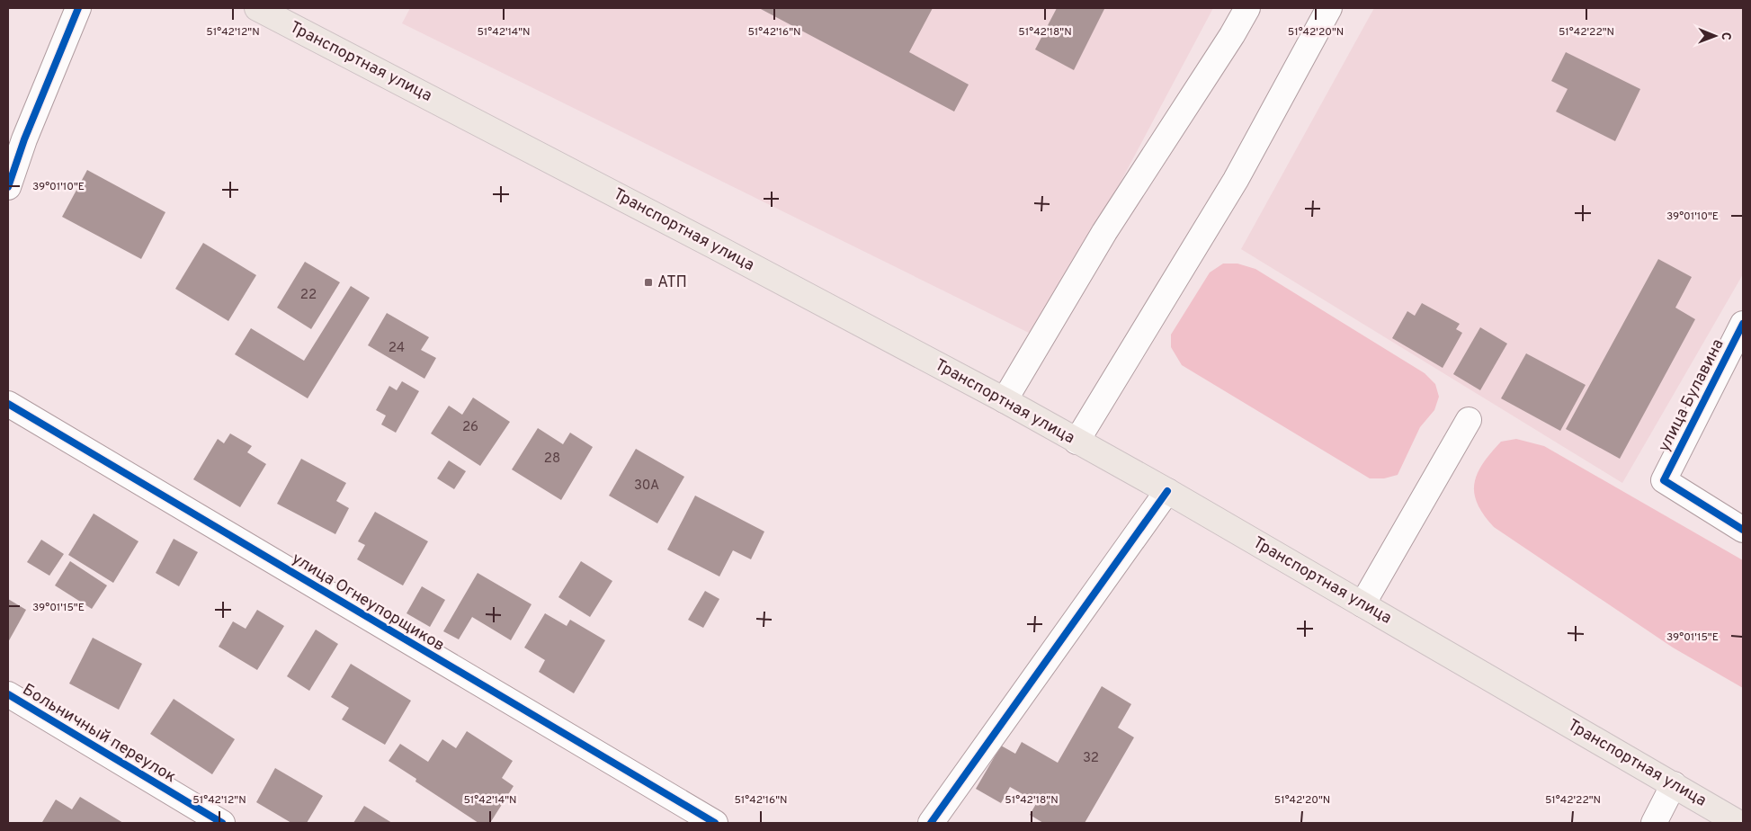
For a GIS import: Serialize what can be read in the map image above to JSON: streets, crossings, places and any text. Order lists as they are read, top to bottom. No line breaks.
{"streets":{"main road":["Транспортная улица"],"street":["улица Булавина","улица Огнеупорщиков","Больничный переулок"]},"places":{"transit":["АТП"]},"house_numbers":["22","24","26","28","30А","32"],"north":"right","coordinates":["51°42'12\"N","51°42'14\"N","51°42'16\"N","51°42'18\"N","51°42'20\"N","51°42'22\"N","39°01'10\"E","39°01'15\"E"]}
